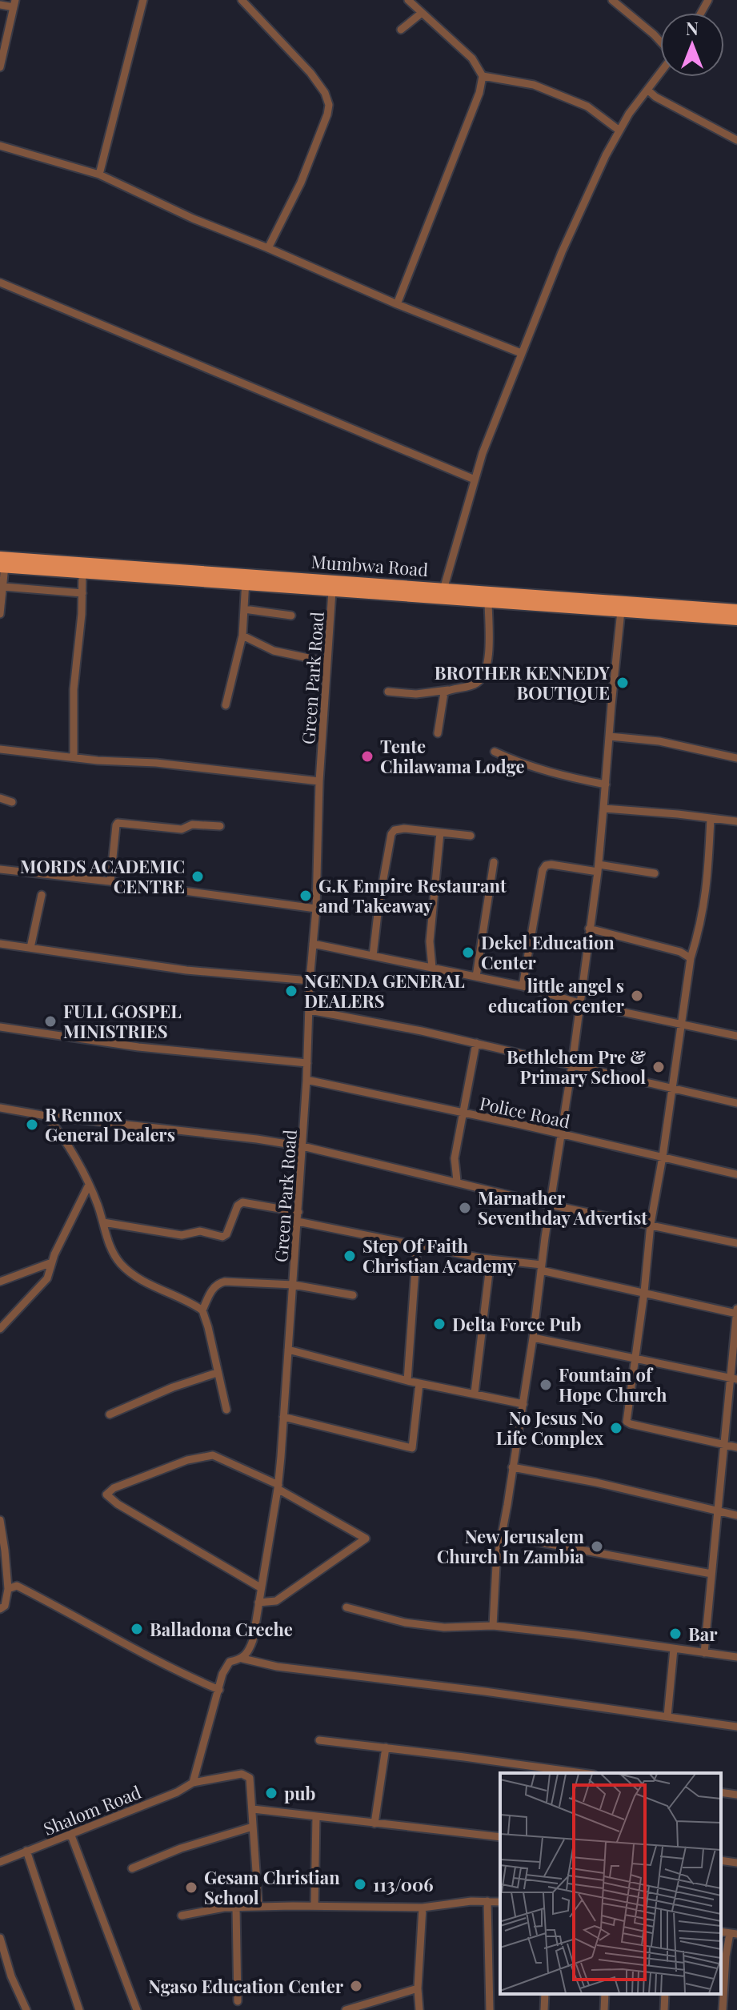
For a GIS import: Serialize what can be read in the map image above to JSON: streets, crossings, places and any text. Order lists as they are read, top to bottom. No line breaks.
{"streets":{"main road":["Mumbwa Road"],"street":["Green Park Road","Police Road","Shalom Road"]},"crossings":[["Mumbwa Road","Green Park Road"],["Green Park Road","Police Road"],["Green Park Road","Shalom Road"]],"places":["BROTHER KENNEDY BOUTIQUE","Tente Chilawama Lodge","MORDS ACADEMIC CENTRE","G.K Empire Restaurant and Takeaway","Dekel Education Center","NGENDA GENERAL DEALERS","little angel s education center","FULL GOSPEL MINISTRIES","Bethlehem Pre & Primary School","R Rennox General Dealers","Marnather Seventhday Advertist","Step Of Faith Christian Academy","Delta Force Pub","Fountain of Hope Church","No Jesus No Life Complex","New Jerusalem Church In Zambia","Balladona Creche","Bar","pub","113/006","Gesam Christian School","Ngaso Education Center"],"north":"top"}
